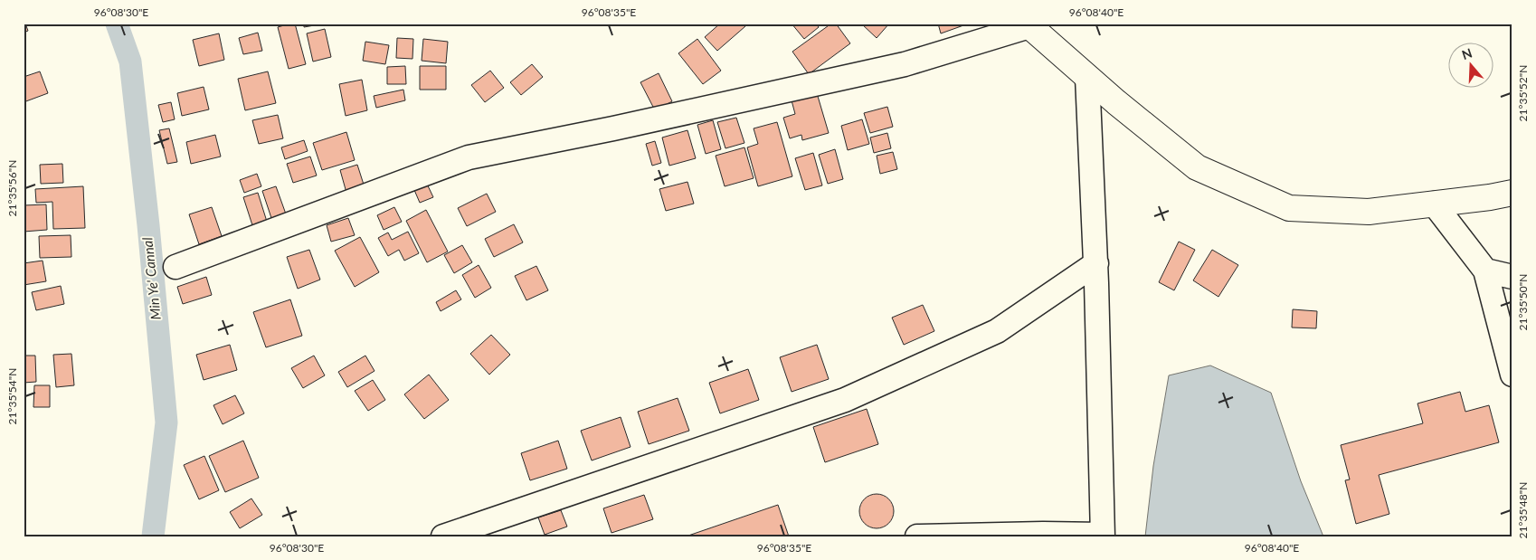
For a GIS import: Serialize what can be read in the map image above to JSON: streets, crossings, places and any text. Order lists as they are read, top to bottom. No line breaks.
{"water":["Min Ye' Cannal"],"north":"top","coordinates":["96°08'30\"E","96°08'35\"E","96°08'40\"E","21°35'52\"N","21°35'56\"N","21°35'50\"N","21°35'54\"N","21°35'48\"N"]}
